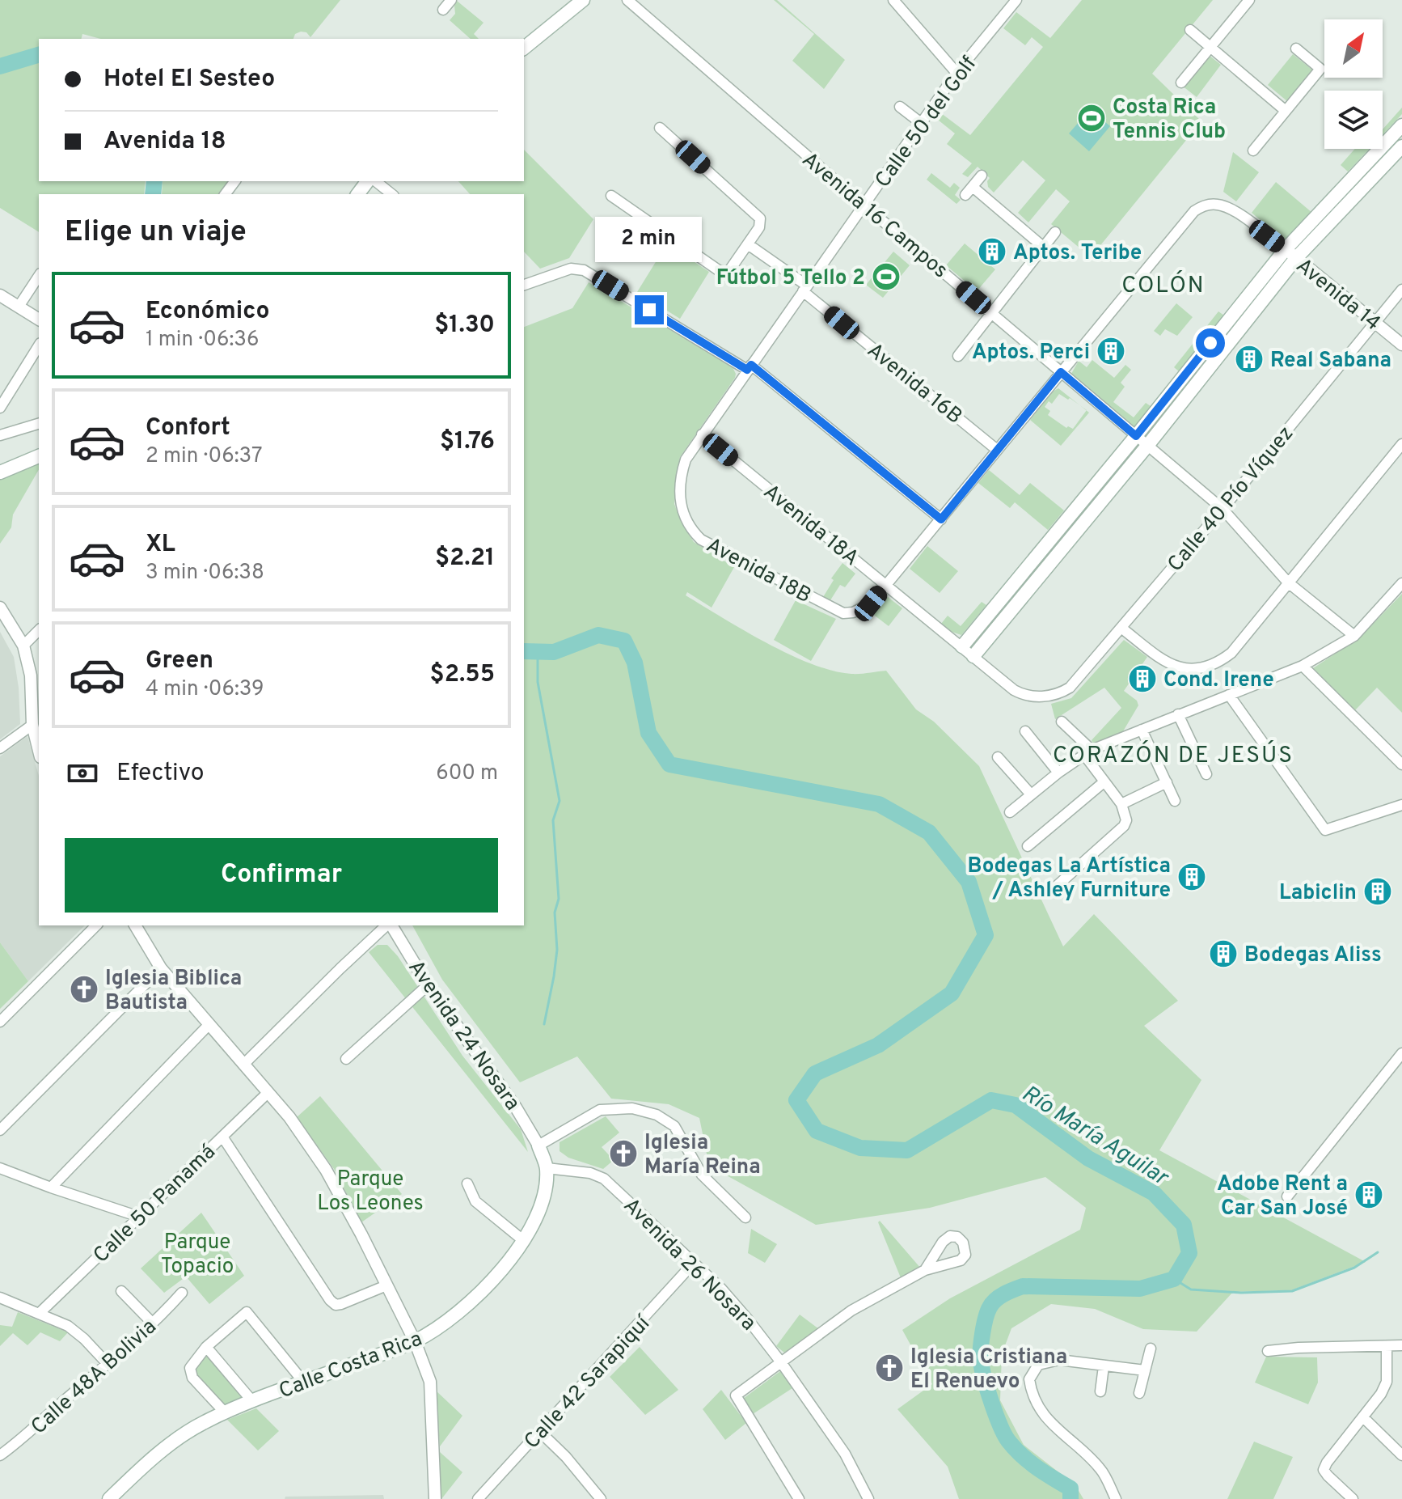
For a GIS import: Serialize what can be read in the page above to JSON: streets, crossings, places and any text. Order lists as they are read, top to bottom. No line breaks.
{"streets":{"main road":["Calle Costa Rica"],"street":["Calle 50 del Golf","Avenida 16 Campos","Avenida 14","Avenida 16B","Calle 40 Pío Víquez","Avenida 18A","Avenida 18B","Avenida 24 Nosara","Calle 50 Panamá","Avenida 26 Nosara","Calle 48A Bolivia","Calle 42 Sarapiquí"]},"crossings":[["Calle 50 del Golf","Avenida 16 Campos"],["Calle 50 del Golf","Avenida 16B"],["Calle 50 del Golf","Avenida 18A"],["Calle 50 del Golf","Avenida 18B"],["Avenida 16 Campos","Avenida 14"],["Avenida 16 Campos","Calle 40 Pío Víquez"],["Avenida 14","Calle 40 Pío Víquez"],["Calle 40 Pío Víquez","Avenida 18A"],["Avenida 18A","Avenida 18B"],["Avenida 24 Nosara","Calle Costa Rica"],["Avenida 26 Nosara","Calle Costa Rica"],["Avenida 26 Nosara","Calle 42 Sarapiquí"]],"districts":["COLÓN","CORAZÓN DE JESÚS"],"water":["Río María Aguilar"],"parks":["Parque Los Leones","Parque Topacio"],"places":{"sports":["Costa Rica Tennis Club","Fútbol 5 Tello 2"],"building":["Aptos. Teribe","Aptos. Perci","Real Sabana","Cond. Irene","Bodegas La Artística / Ashley Furniture","Labiclin","Bodegas Aliss","Adobe Rent a Car San José"],"church":["Iglesia Biblica Bautista","Iglesia María Reina","Iglesia Cristiana El Renuevo"]},"north":"top right","page":{"banner":["Hotel El Sesteo","Avenida 18"],"heading":"Elige un viaje","bubble":"2 min","list":[{"name":"Económico","note":"1 min · 06:36","value":"$1.30"},{"name":"Confort","note":"2 min · 06:37","value":"$1.76"},{"name":"XL","note":"3 min · 06:38","value":"$2.21"},{"name":"Green","note":"4 min · 06:39","value":"$2.55"}],"pay":["Efectivo","600 m"],"buttons":"Confirmar"}}
